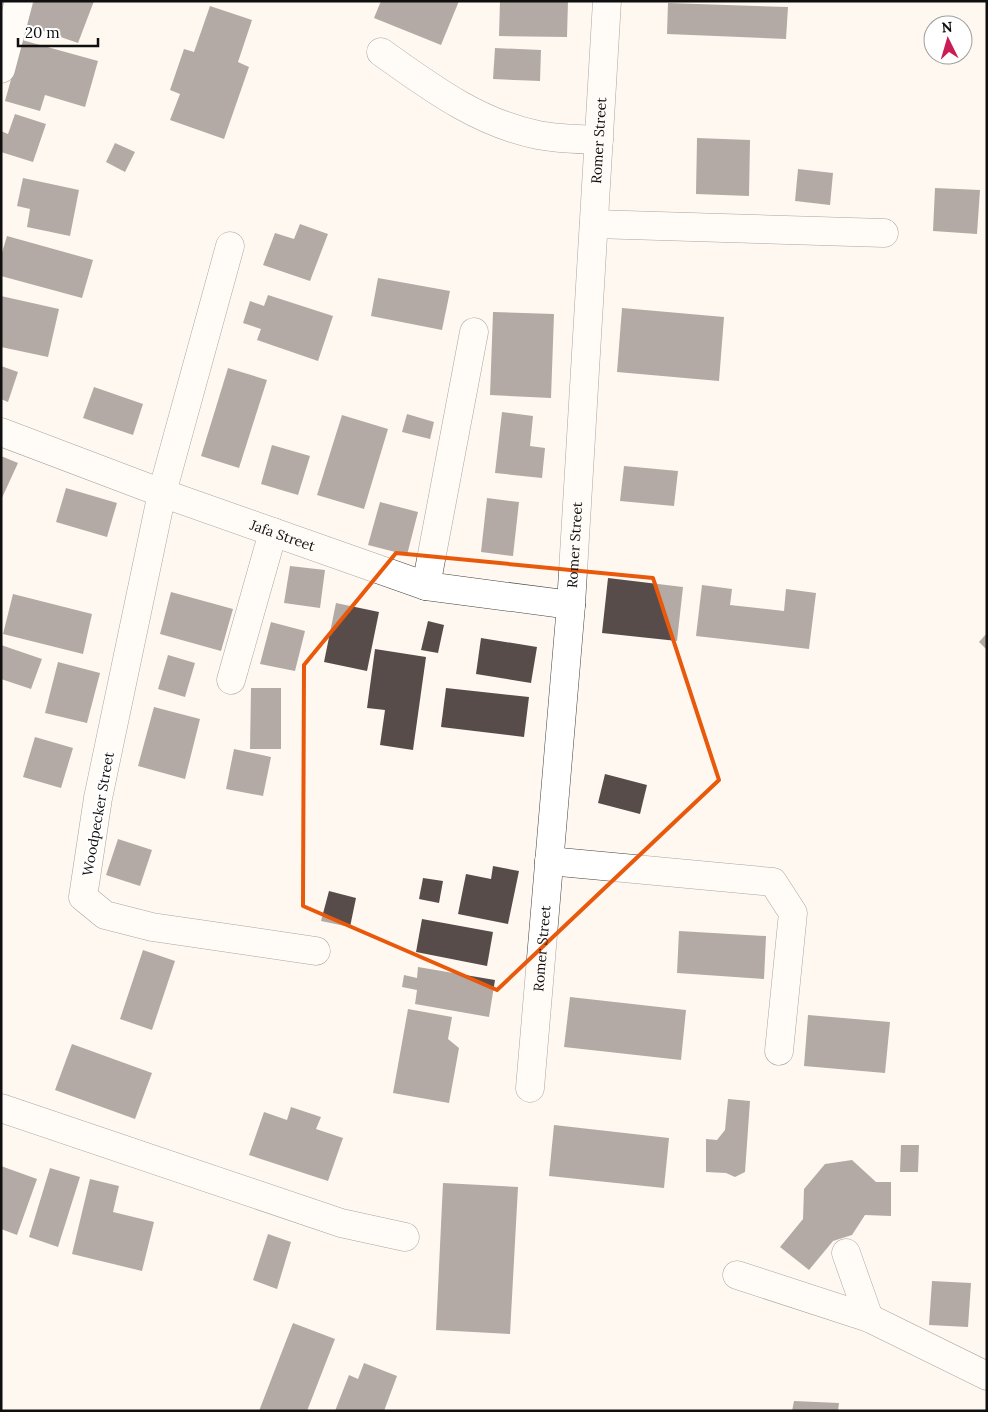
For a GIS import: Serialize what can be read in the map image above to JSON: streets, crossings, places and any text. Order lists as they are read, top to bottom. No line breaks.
{"streets":{"street":["Romer Street","Jafa Street","Woodpecker Street"]},"crossings":[["Romer Street","Jafa Street"],["Jafa Street","Woodpecker Street"]],"scale_bar":"20 m","north":"top"}
